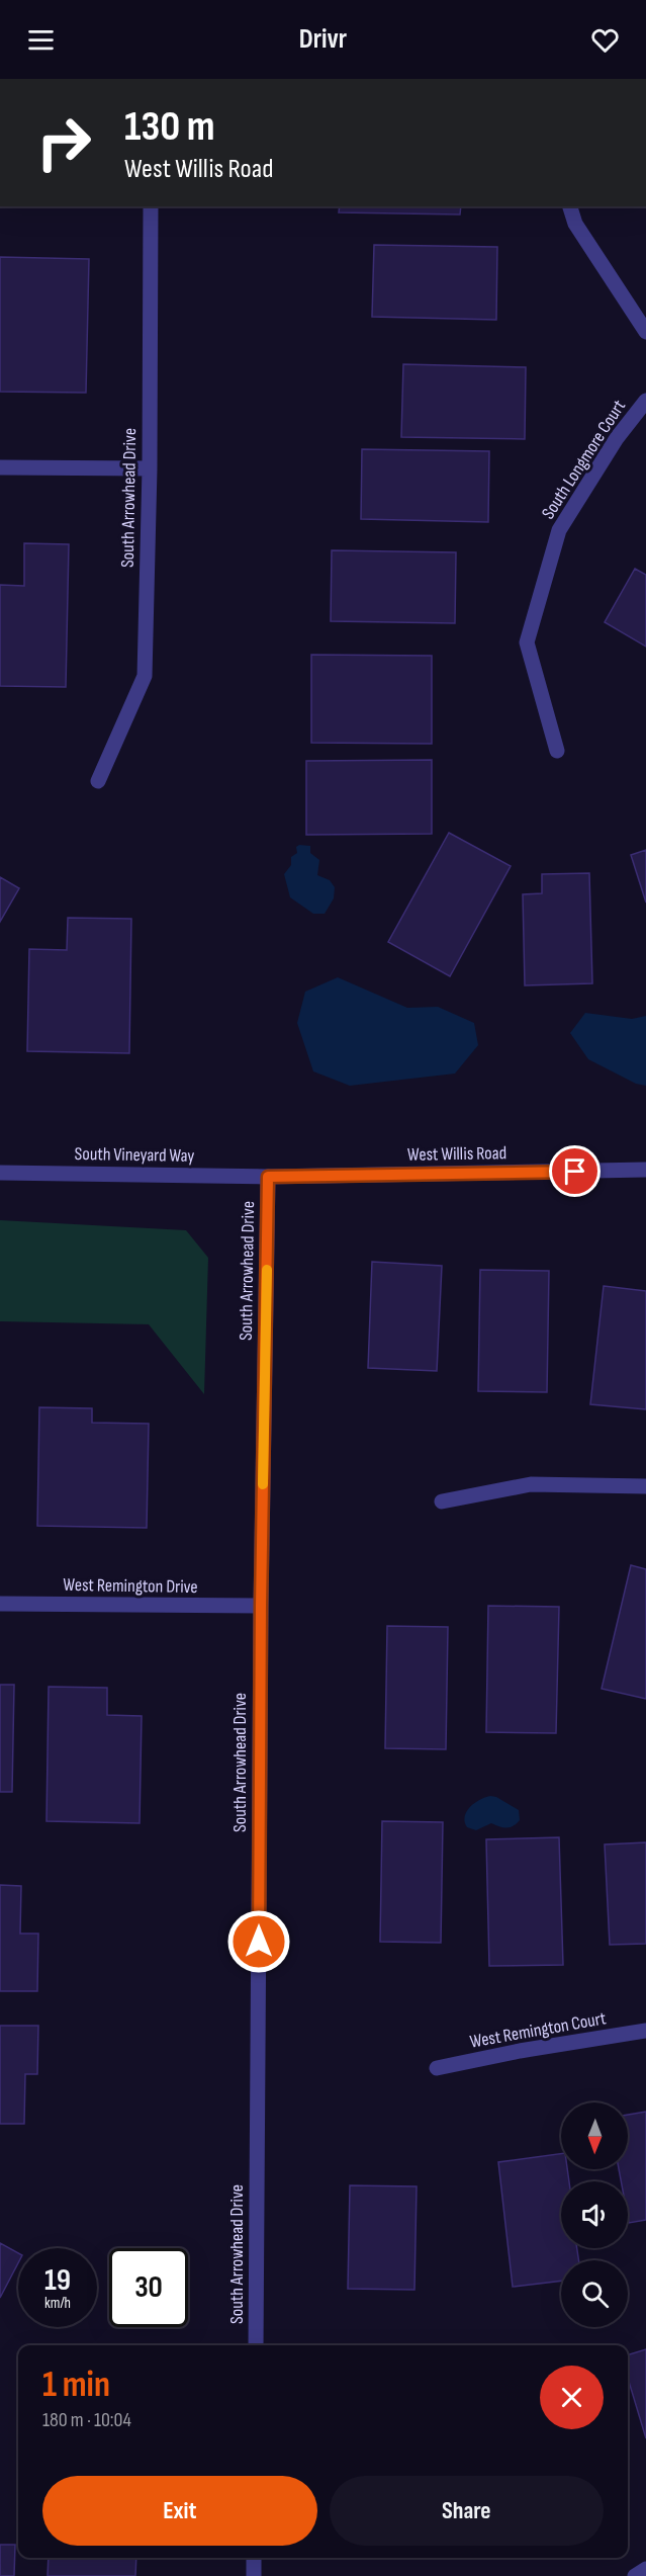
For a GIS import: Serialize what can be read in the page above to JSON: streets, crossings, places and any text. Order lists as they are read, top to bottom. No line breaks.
{"streets":{"street":["South Longmore Court","South Arrowhead Drive","West Willis Road","South Vineyard Way","West Remington Drive","West Remington Court"]},"crossings":[["South Arrowhead Drive","West Willis Road"],["South Arrowhead Drive","South Vineyard Way"],["South Arrowhead Drive","West Remington Drive"],["West Willis Road","South Vineyard Way"]],"north":"bottom","page":{"header":"Drivr","turn":["130 m","West Willis Road"],"speed":"19 km/h","limit":"30","heading":["1 min","180 m · 10:04"],"buttons":["Exit","Share"]}}
